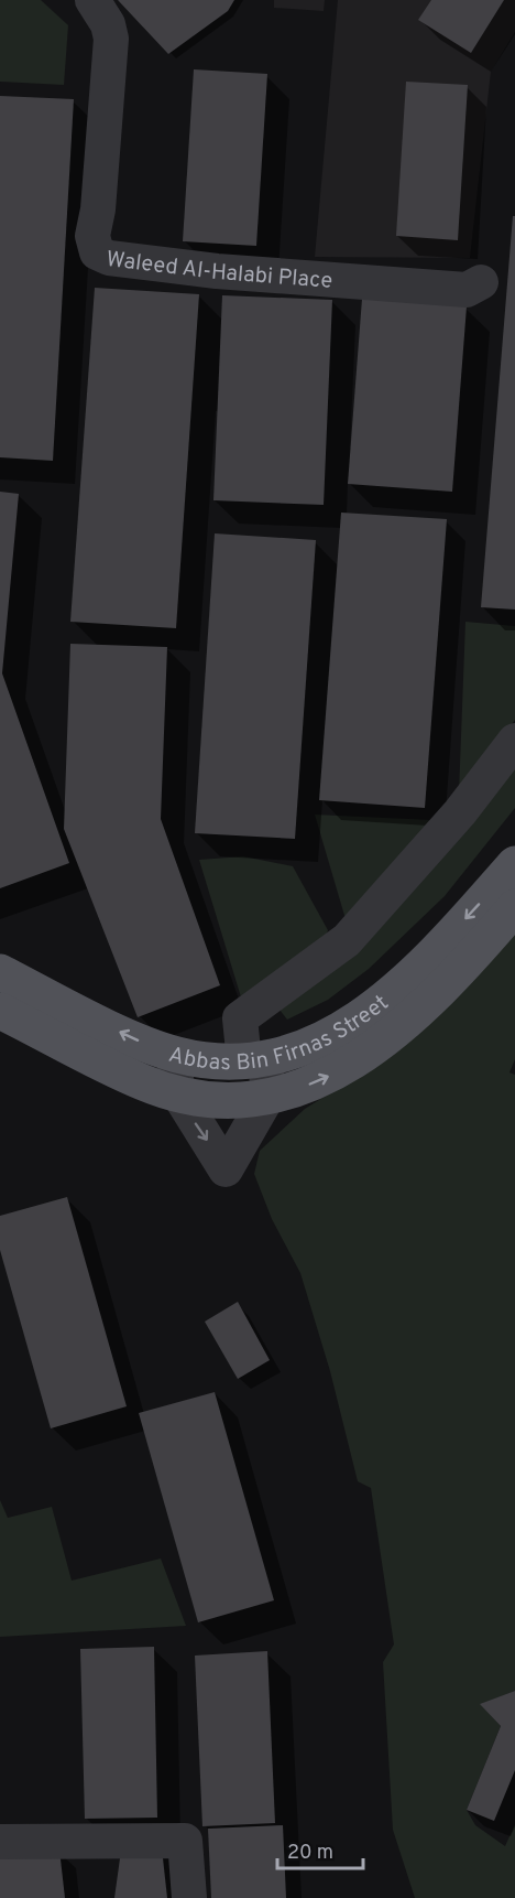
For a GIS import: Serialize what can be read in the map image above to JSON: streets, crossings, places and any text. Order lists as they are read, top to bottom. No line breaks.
{"streets":{"main road":["Abbas Bin Firnas Street"],"street":["Waleed Al-Halabi Place"]},"scale_bar":"20 m"}
